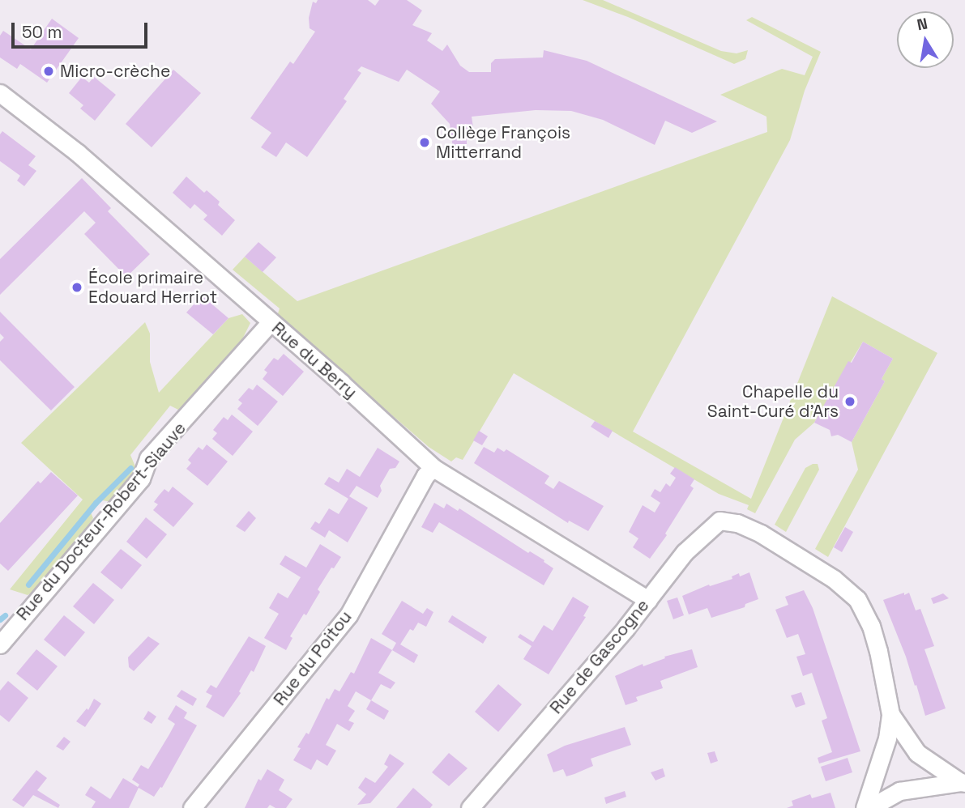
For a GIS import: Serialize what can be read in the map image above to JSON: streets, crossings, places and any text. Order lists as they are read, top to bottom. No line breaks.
{"streets":{"street":["Rue du Berry","Rue du Docteur-Robert-Siauve","Rue de Gascogne","Rue du Poitou"]},"crossings":[["Rue du Berry","Rue du Docteur-Robert-Siauve"],["Rue du Berry","Rue de Gascogne"],["Rue du Berry","Rue du Poitou"]],"places":["Micro-crèche","Collège François Mitterrand","École primaire Edouard Herriot","Chapelle du Saint-Curé d'Ars"],"scale_bar":"50 m","north":"top"}
